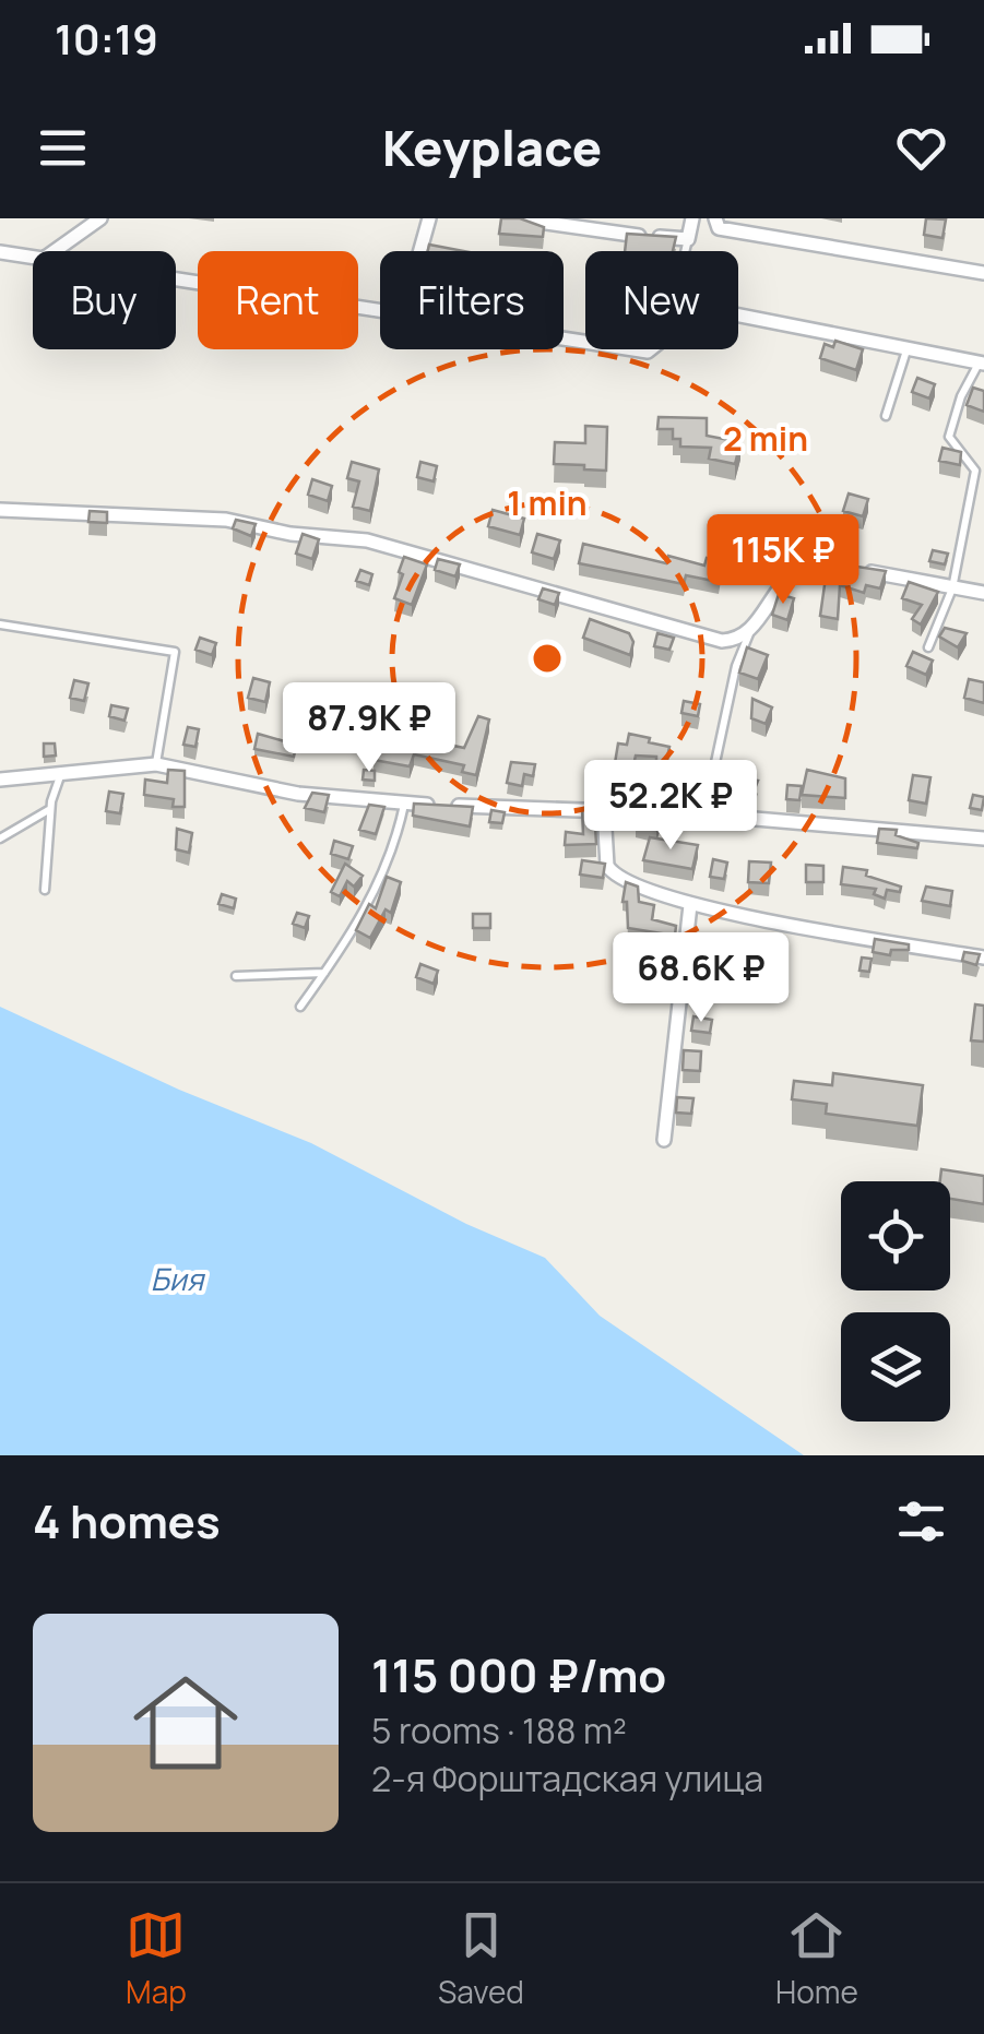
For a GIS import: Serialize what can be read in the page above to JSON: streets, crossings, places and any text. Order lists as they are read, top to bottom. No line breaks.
{"water":["Бия"],"page":{"status":"10:19","header":"Keyplace","chip":["Buy","Rent","Filters","New"],"price":["115K ₽","87.9K ₽","52.2K ₽","68.6K ₽"],"heading":"4 homes","list":[{"name":"115 000 ₽/mo","note":"5 rooms · 188 m² · 2-я Форштадская улица"}],"tabs":["Map","Saved","Home"]},"rings":["2 min","1 min"]}
